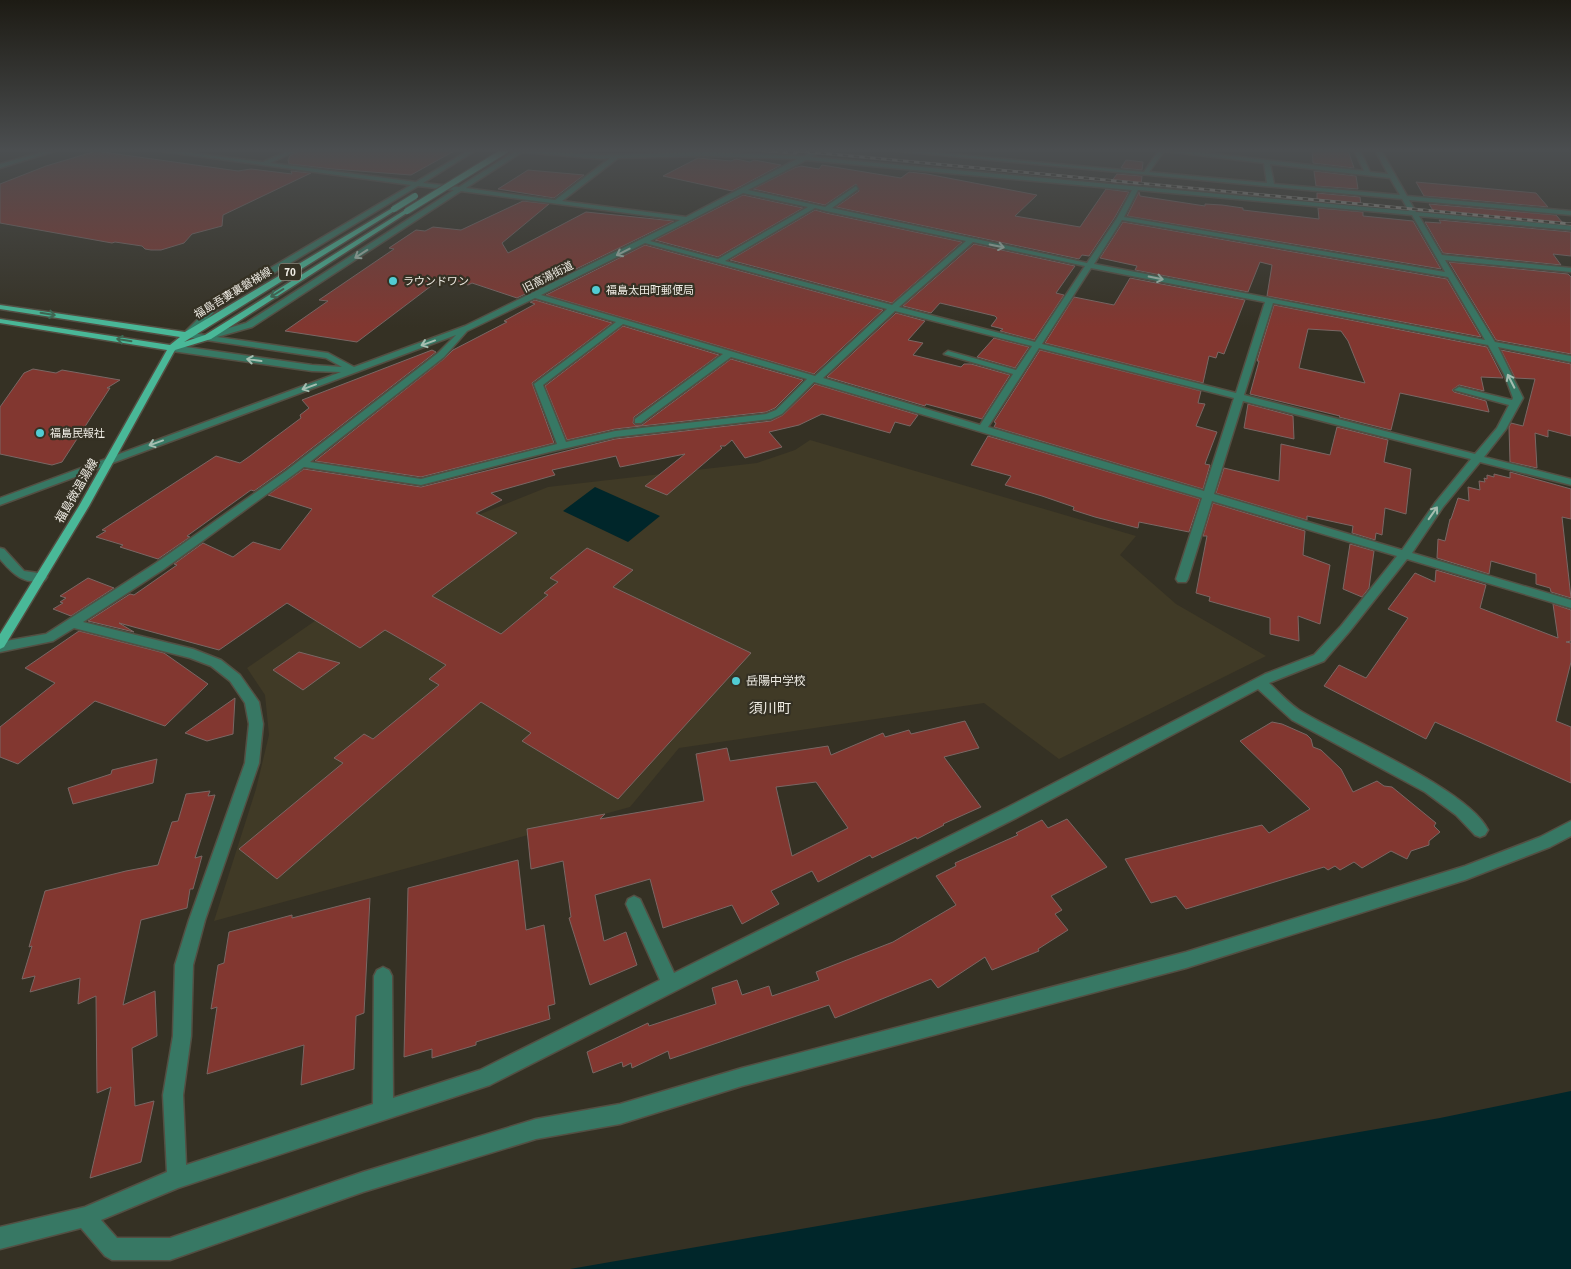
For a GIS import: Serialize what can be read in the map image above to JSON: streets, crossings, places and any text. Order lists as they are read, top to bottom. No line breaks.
{"streets":{"main road":["70","福島吾妻裏磐梯線","福島微温湯線"],"street":["旧高湯街道"]},"crossings":[["旧高湯街道","福島微温湯線"],["福島吾妻裏磐梯線","福島微温湯線"]],"districts":["須川町"],"places":["ラウンドワン","福島太田町郵便局","福島民報社","岳陽中学校"]}
